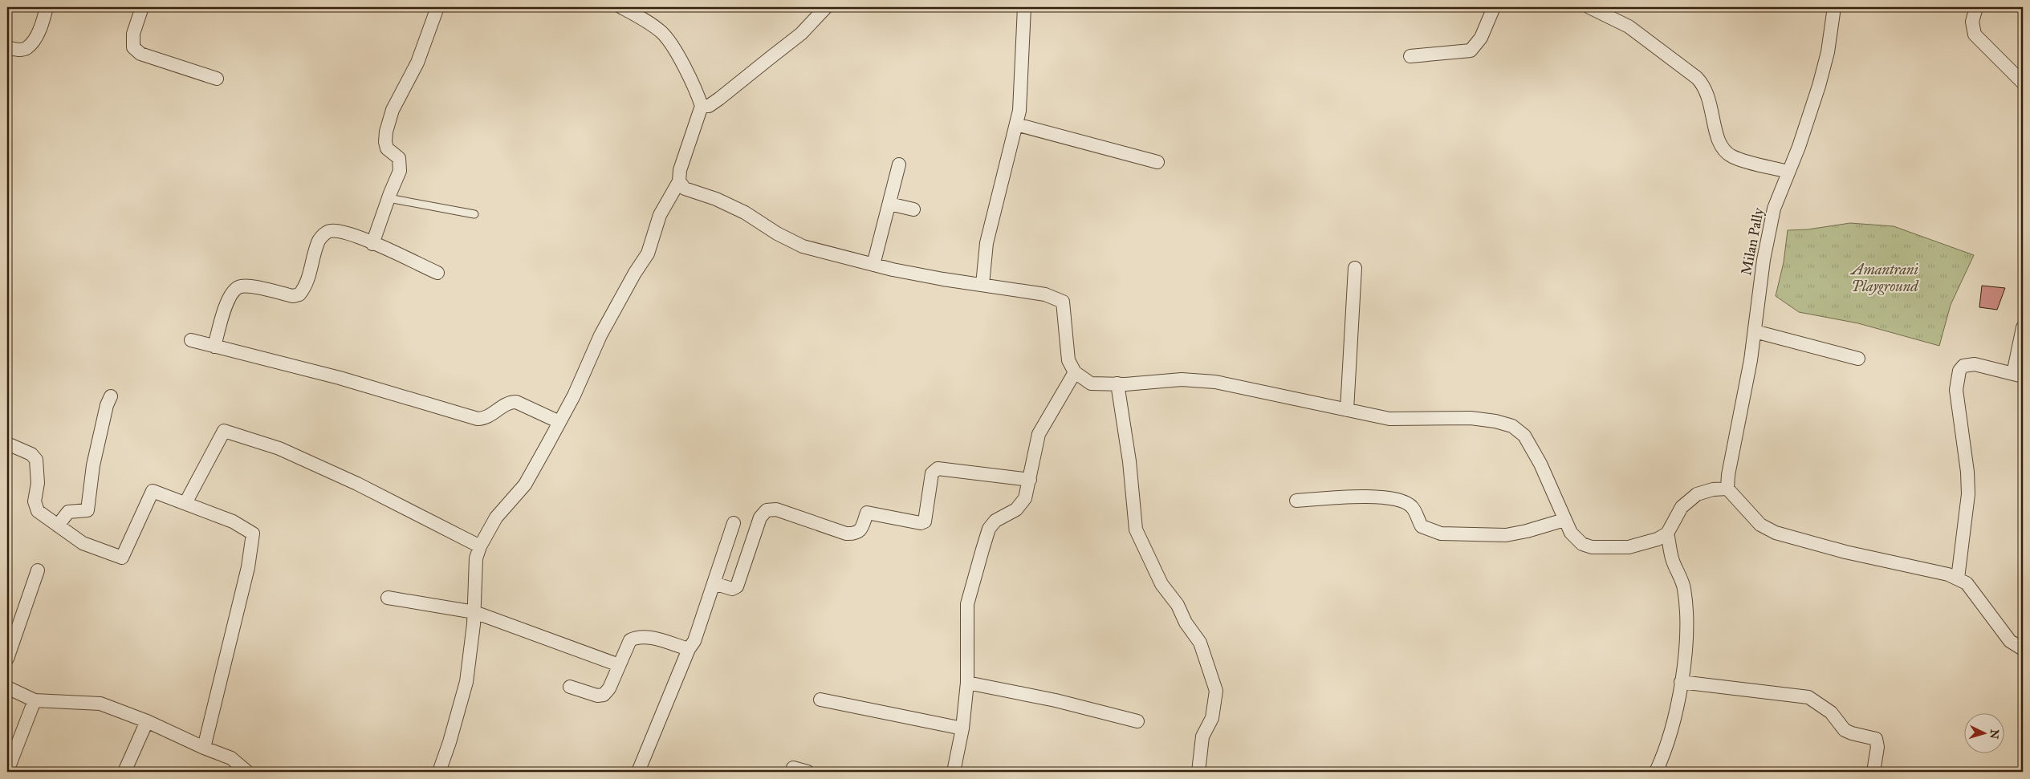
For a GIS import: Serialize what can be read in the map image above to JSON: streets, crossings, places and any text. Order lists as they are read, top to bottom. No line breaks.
{"streets":{"street":["Milan Pally"]},"parks":["Amantrani Playground"],"north":"right"}
